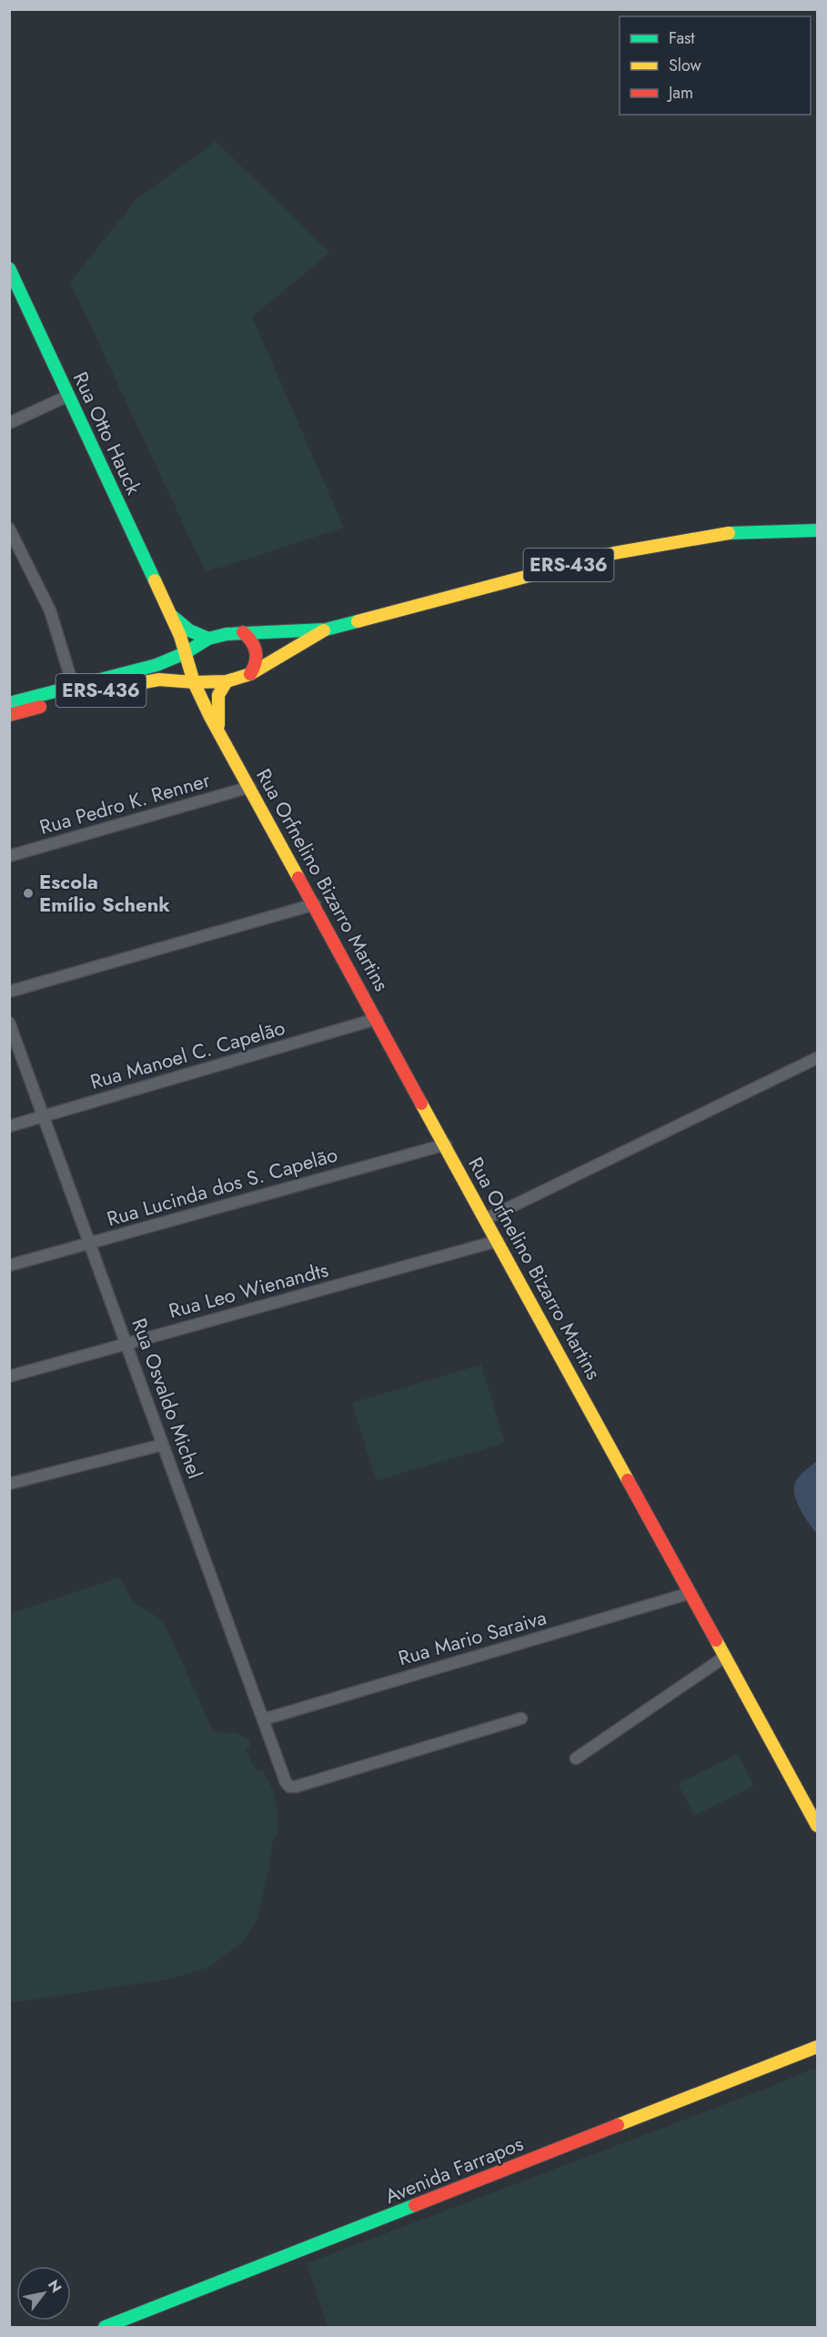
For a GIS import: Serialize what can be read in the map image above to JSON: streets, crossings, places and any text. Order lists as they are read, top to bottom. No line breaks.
{"streets":{"street":["Rua Otto Hauck","ERS-436","Rua Pedro K. Renner","Rua Orfnelino Bizarro Martins","Rua Manoel C. Capelão","Rua Lucinda dos S. Capelão","Rua Leo Wienandts","Rua Osvaldo Michel","Rua Mario Saraiva","Avenida Farrapos"]},"crossings":[["Rua Otto Hauck","Rua Orfnelino Bizarro Martins"],["ERS-436","Rua Orfnelino Bizarro Martins"],["Rua Pedro K. Renner","Rua Orfnelino Bizarro Martins"],["Rua Orfnelino Bizarro Martins","Rua Manoel C. Capelão"],["Rua Orfnelino Bizarro Martins","Rua Lucinda dos S. Capelão"],["Rua Orfnelino Bizarro Martins","Rua Leo Wienandts"],["Rua Orfnelino Bizarro Martins","Rua Mario Saraiva"],["Rua Manoel C. Capelão","Rua Osvaldo Michel"],["Rua Lucinda dos S. Capelão","Rua Osvaldo Michel"],["Rua Leo Wienandts","Rua Osvaldo Michel"],["Rua Osvaldo Michel","Rua Mario Saraiva"]],"places":["Escola Emílio Schenk"],"legend":["Fast","Slow","Jam"],"north":"top right"}
